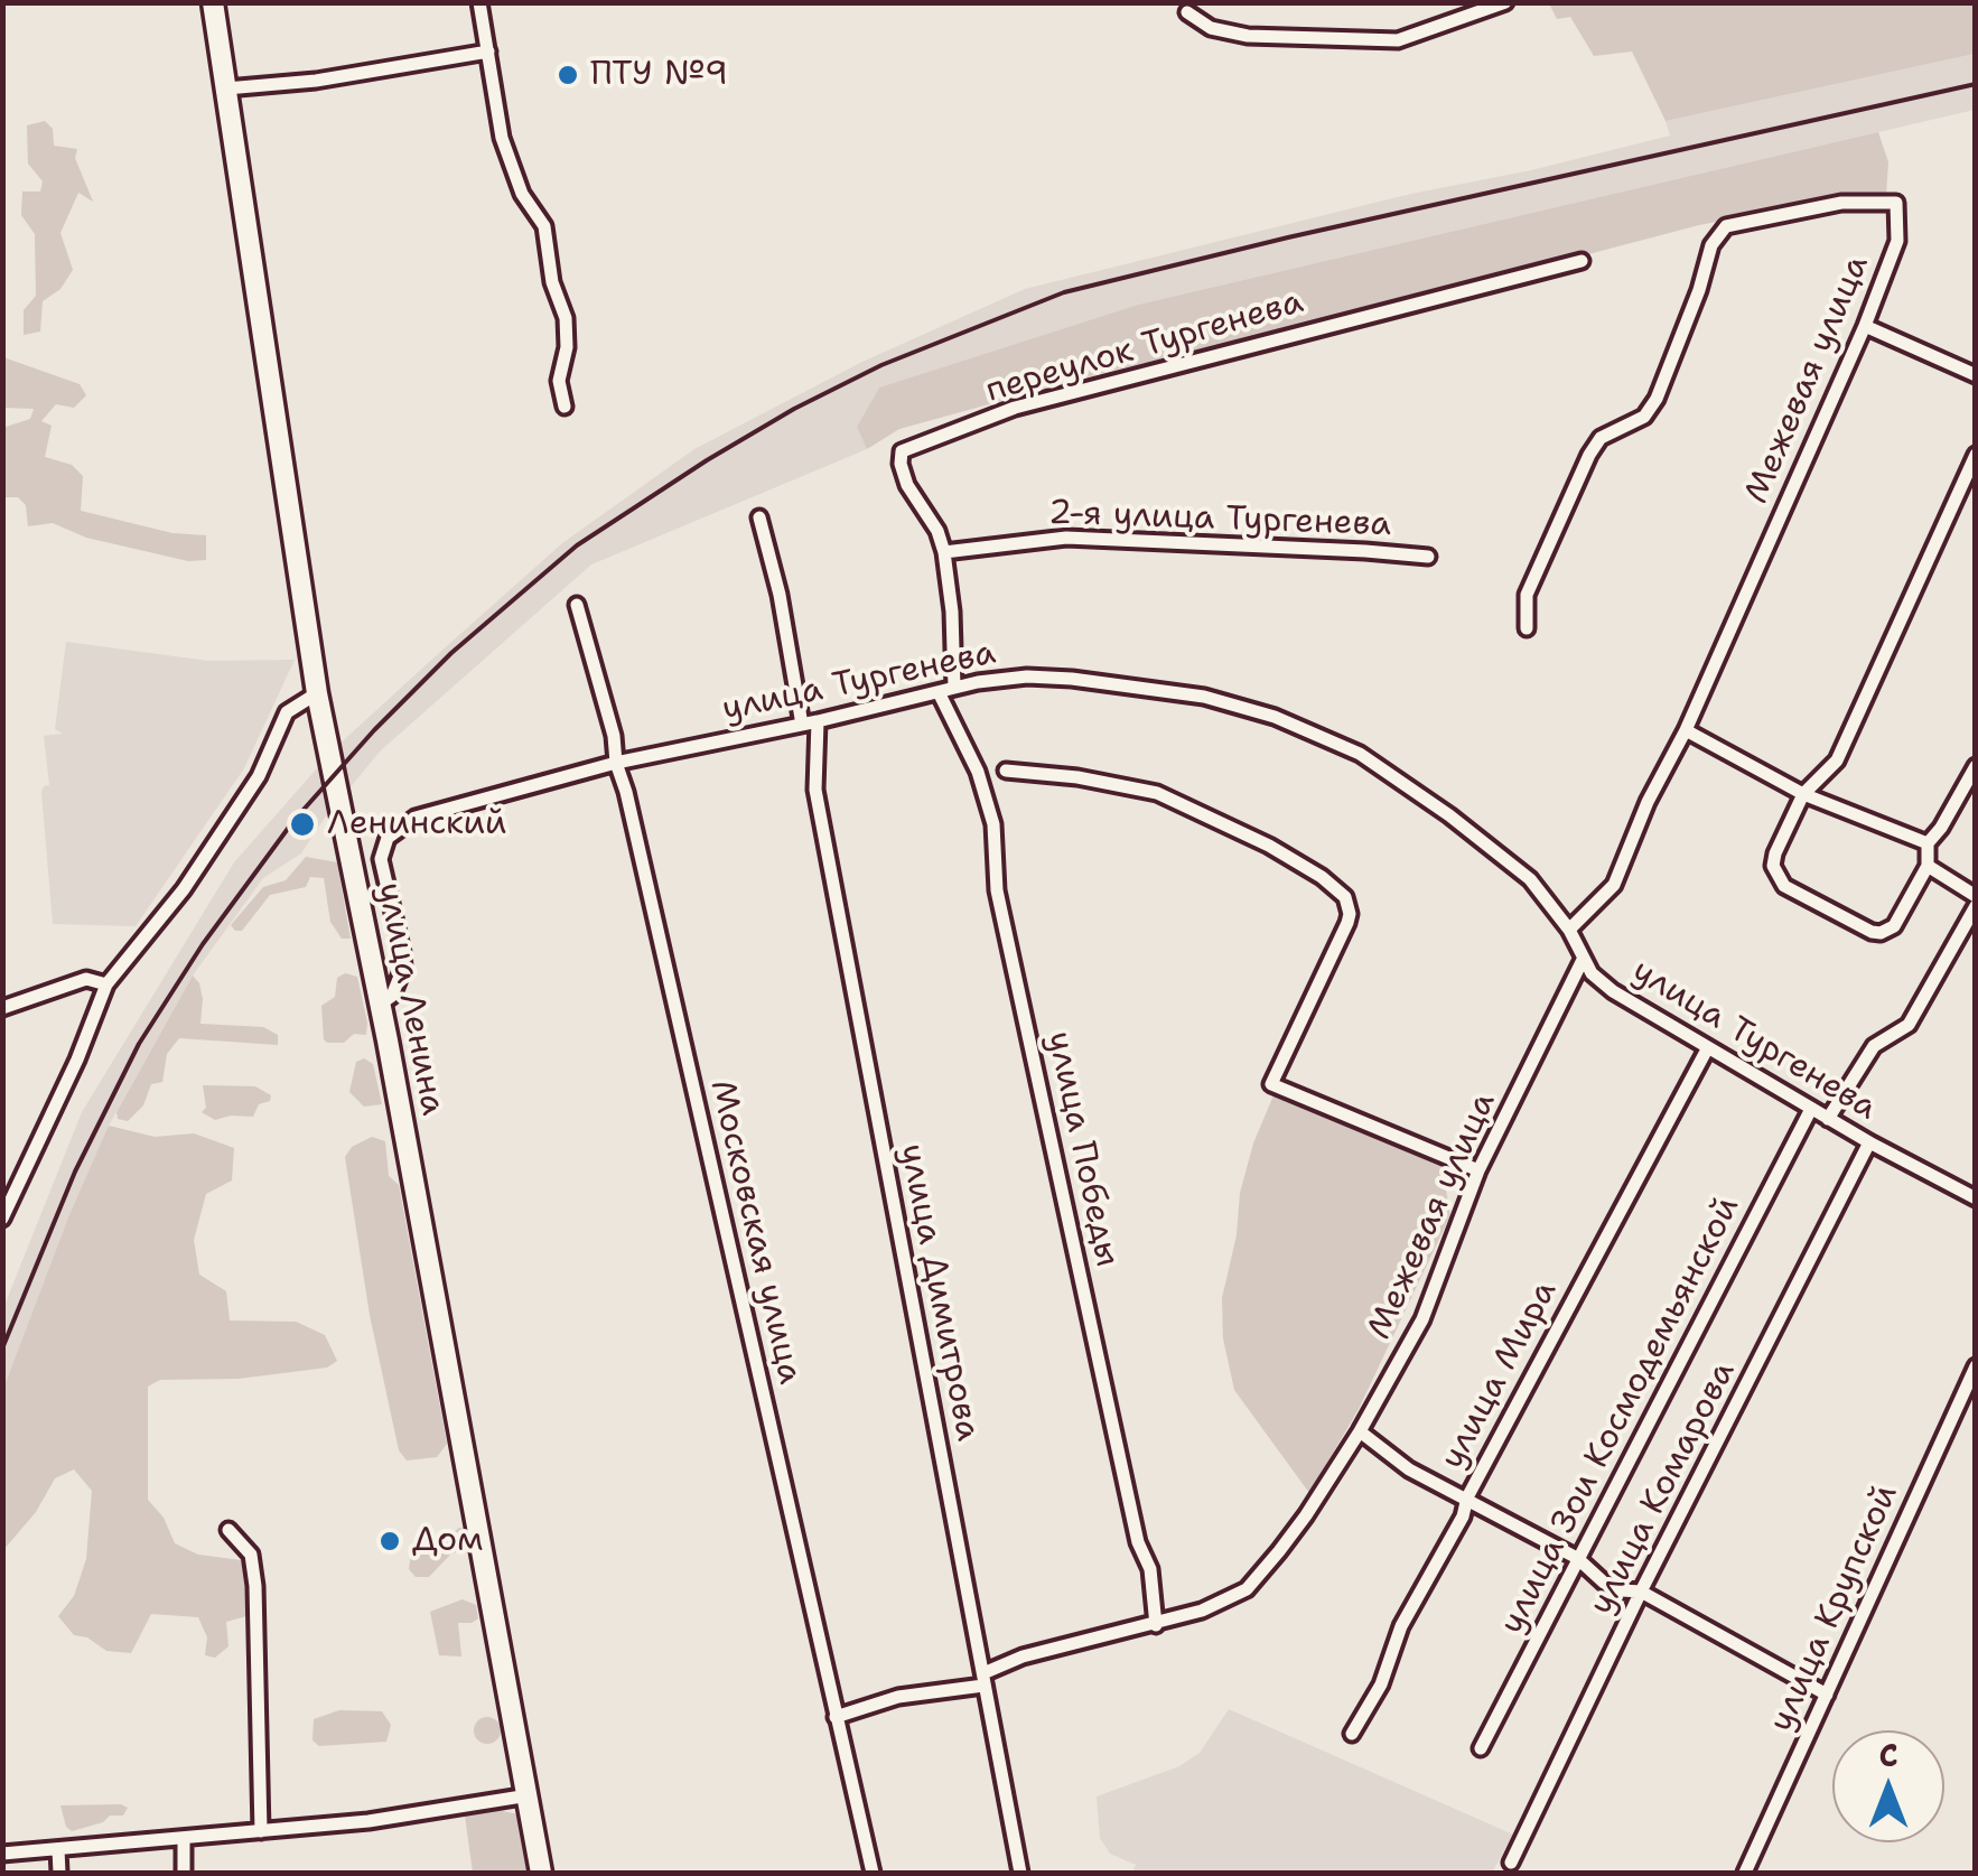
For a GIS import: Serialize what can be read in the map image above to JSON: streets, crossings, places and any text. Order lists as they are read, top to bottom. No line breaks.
{"streets":{"main road":["улица Ленина"],"street":["переулок Тургенева","Межевая улица","2-я улица Тургенева","улица Тургенева","улица Победы","Московская улица","улица Димитрова","улица Мира","улица Зои Космодемьянской","улица Комарова","улица Крупской"]},"crossings":[["переулок Тургенева","2-я улица Тургенева"],["переулок Тургенева","улица Тургенева"],["Межевая улица","улица Тургенева"],["Межевая улица","улица Победы"],["Межевая улица","Московская улица"],["Межевая улица","улица Димитрова"],["улица Тургенева","улица Ленина"],["улица Тургенева","улица Победы"],["улица Тургенева","Московская улица"],["улица Тургенева","улица Димитрова"],["улица Тургенева","улица Мира"],["улица Тургенева","улица Зои Космодемьянской"],["улица Тургенева","улица Комарова"]],"places":["ПТУ №9","Ленинский","Дом"],"north":"top"}
